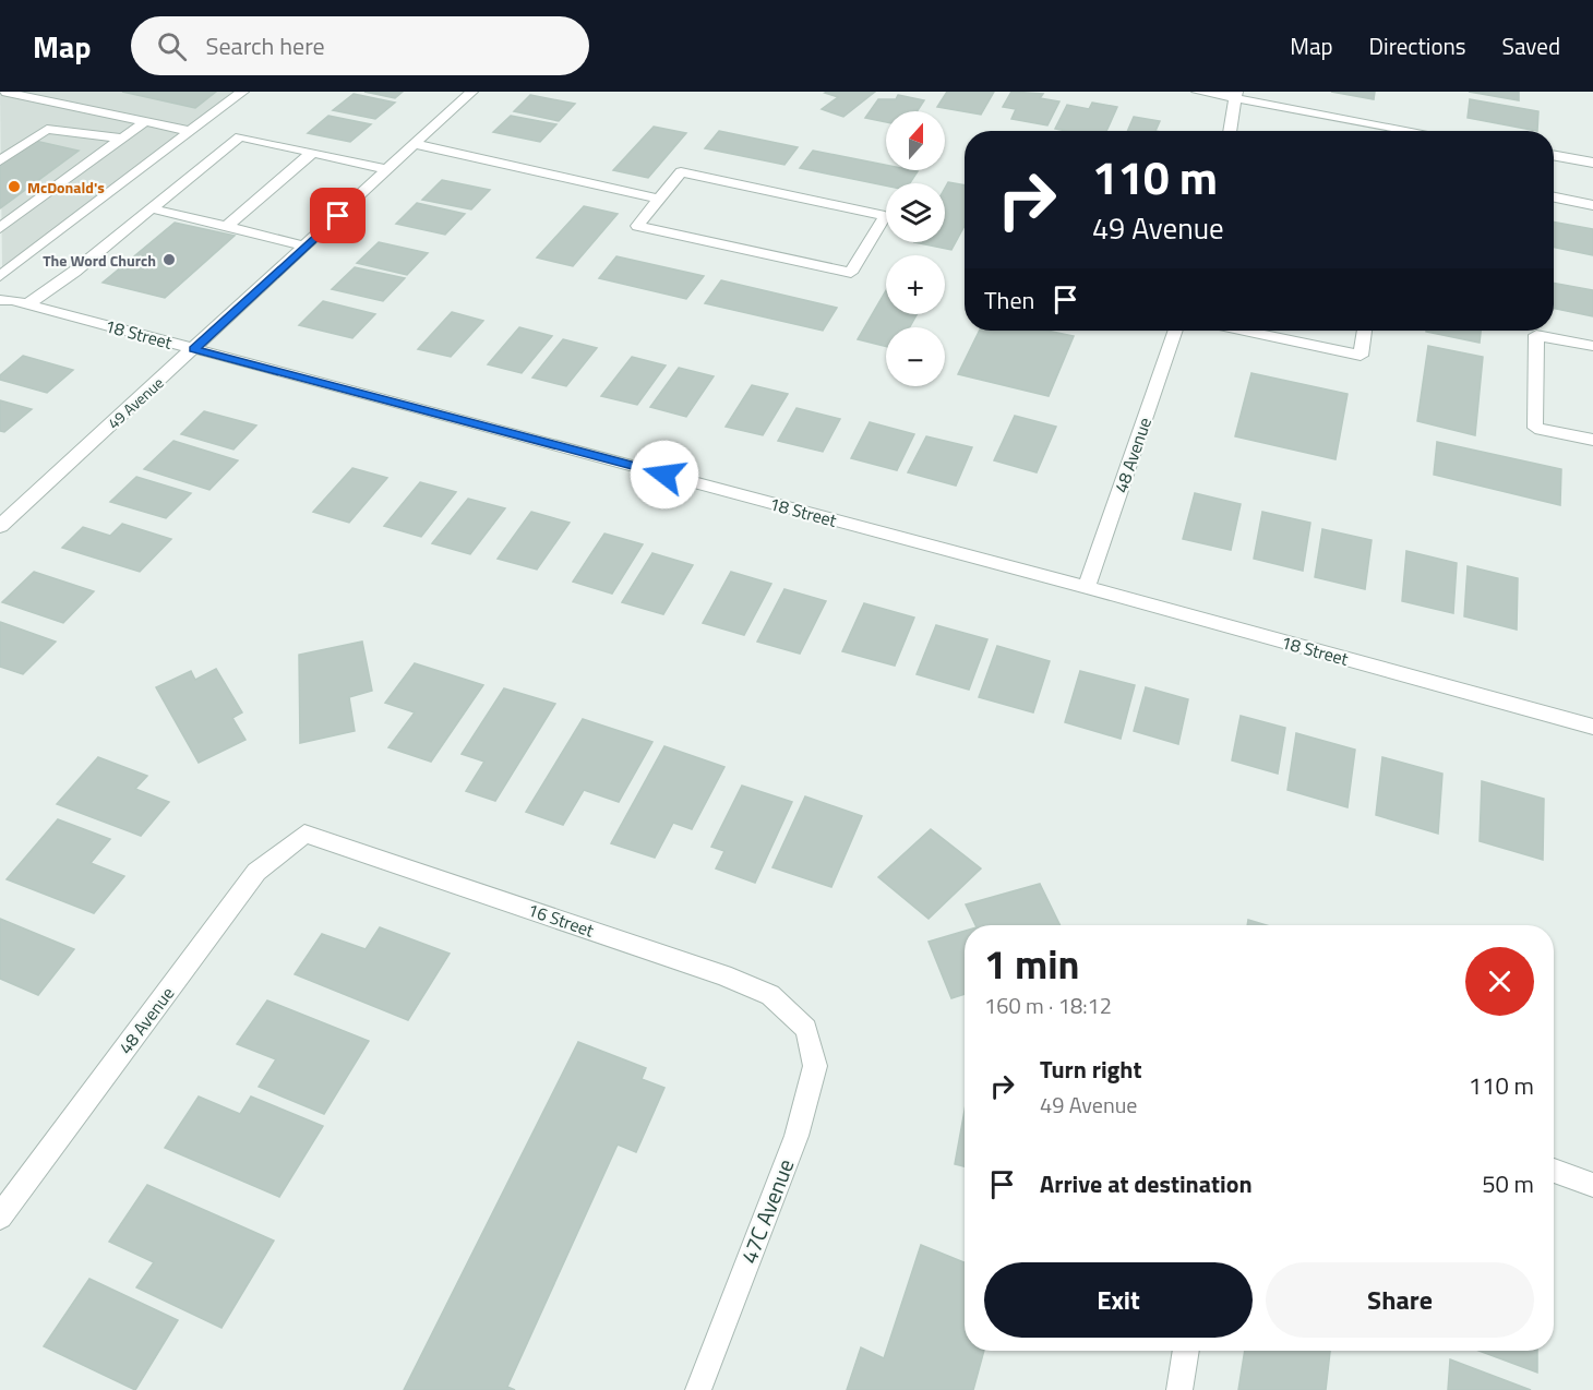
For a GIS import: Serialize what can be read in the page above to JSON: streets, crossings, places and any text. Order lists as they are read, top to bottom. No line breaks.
{"streets":{"street":["18 Street","49 Avenue","48 Avenue","16 Street","47C Avenue"]},"crossings":[["18 Street","49 Avenue"],["18 Street","48 Avenue"],["48 Avenue","16 Street"],["16 Street","47C Avenue"]],"places":["McDonald's","The Word Church"],"north":"top","page":{"header":"Map","search":"Search here","nav":["Map","Directions","Saved"],"map_buttons":["+","−"],"turn":["110 m","49 Avenue"],"then":"Then","heading":["1 min","160 m · 18:12"],"list":[{"name":"Turn right","note":"49 Avenue","value":"110 m"},{"name":"Arrive at destination","value":"50 m"}],"buttons":["Exit","Share"]}}
